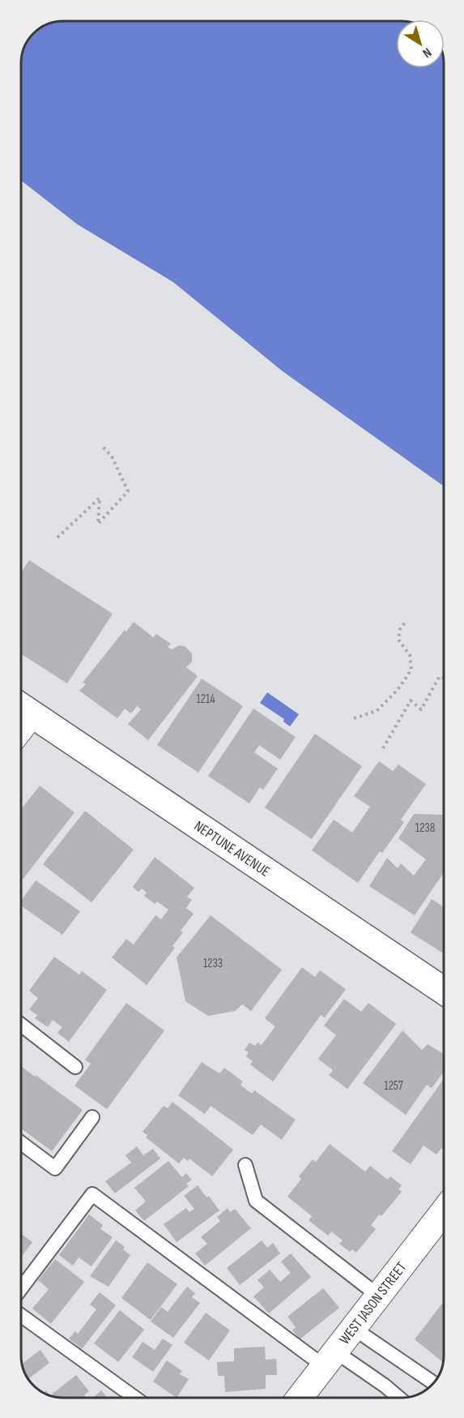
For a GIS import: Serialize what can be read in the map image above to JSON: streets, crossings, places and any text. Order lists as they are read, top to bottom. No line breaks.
{"streets":{"street":["NEPTUNE AVENUE","WEST JASON STREET"]},"house_numbers":["1214","1238","1233","1257"],"north":"bottom right"}
